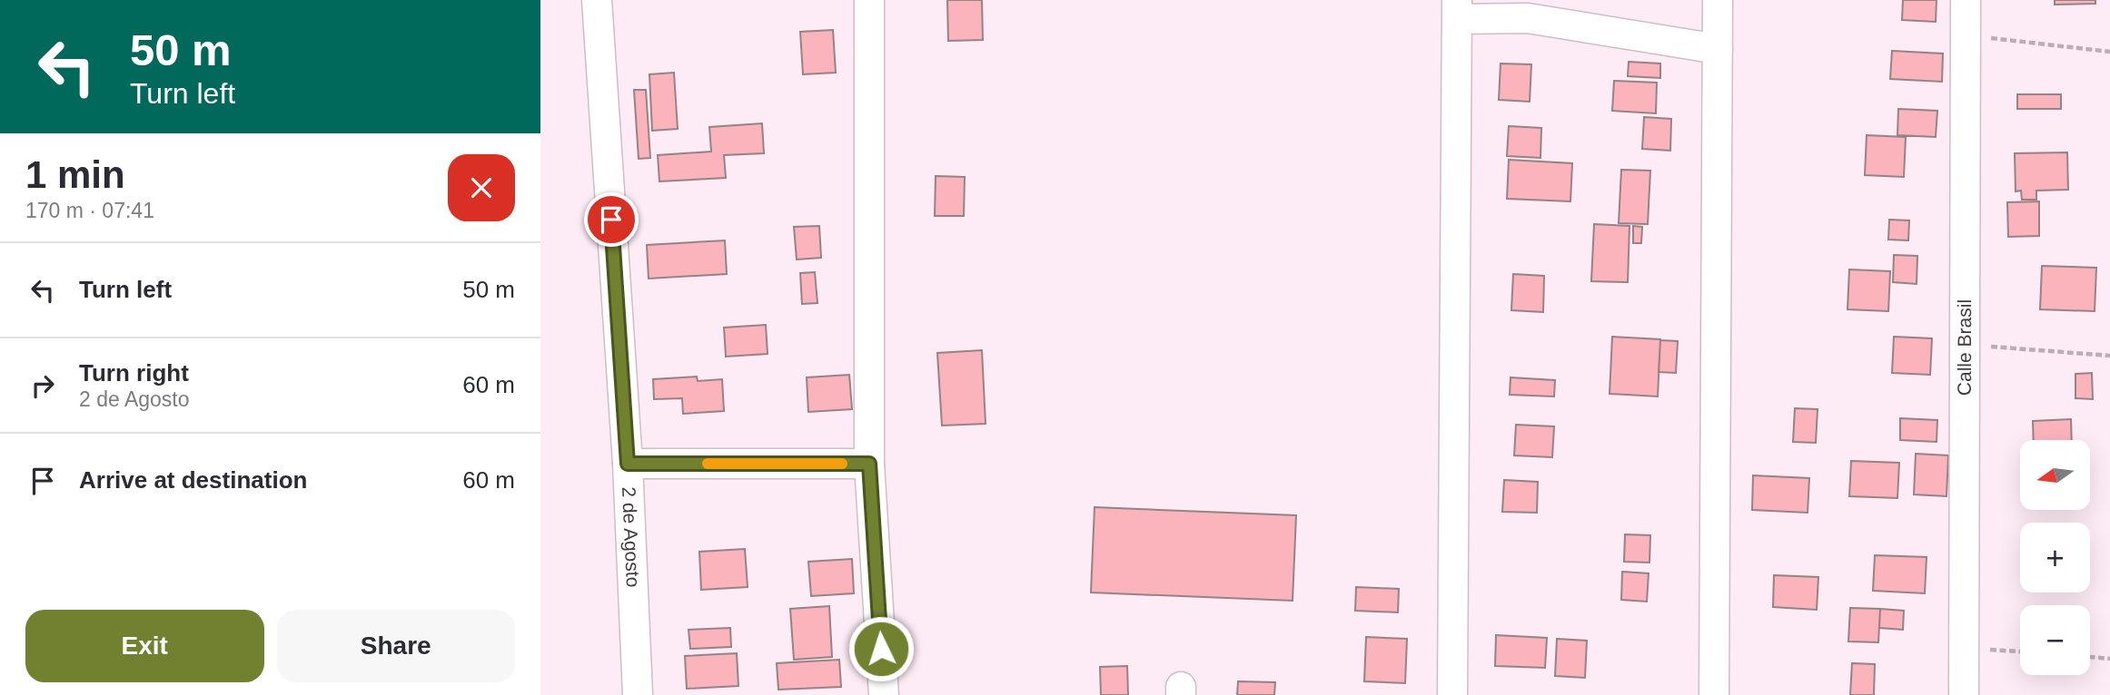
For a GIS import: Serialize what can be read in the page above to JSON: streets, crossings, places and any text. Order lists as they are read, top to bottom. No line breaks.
{"streets":{"street":["Calle Brasil","2 de Agosto"]},"north":"left","page":{"turn":["50 m","Turn left"],"heading":["1 min","170 m · 07:41"],"list":[{"name":"Turn left","value":"50 m"},{"name":"Turn right","note":"2 de Agosto","value":"60 m"},{"name":"Arrive at destination","value":"60 m"}],"map_buttons":["+","−"],"buttons":["Exit","Share"]}}
